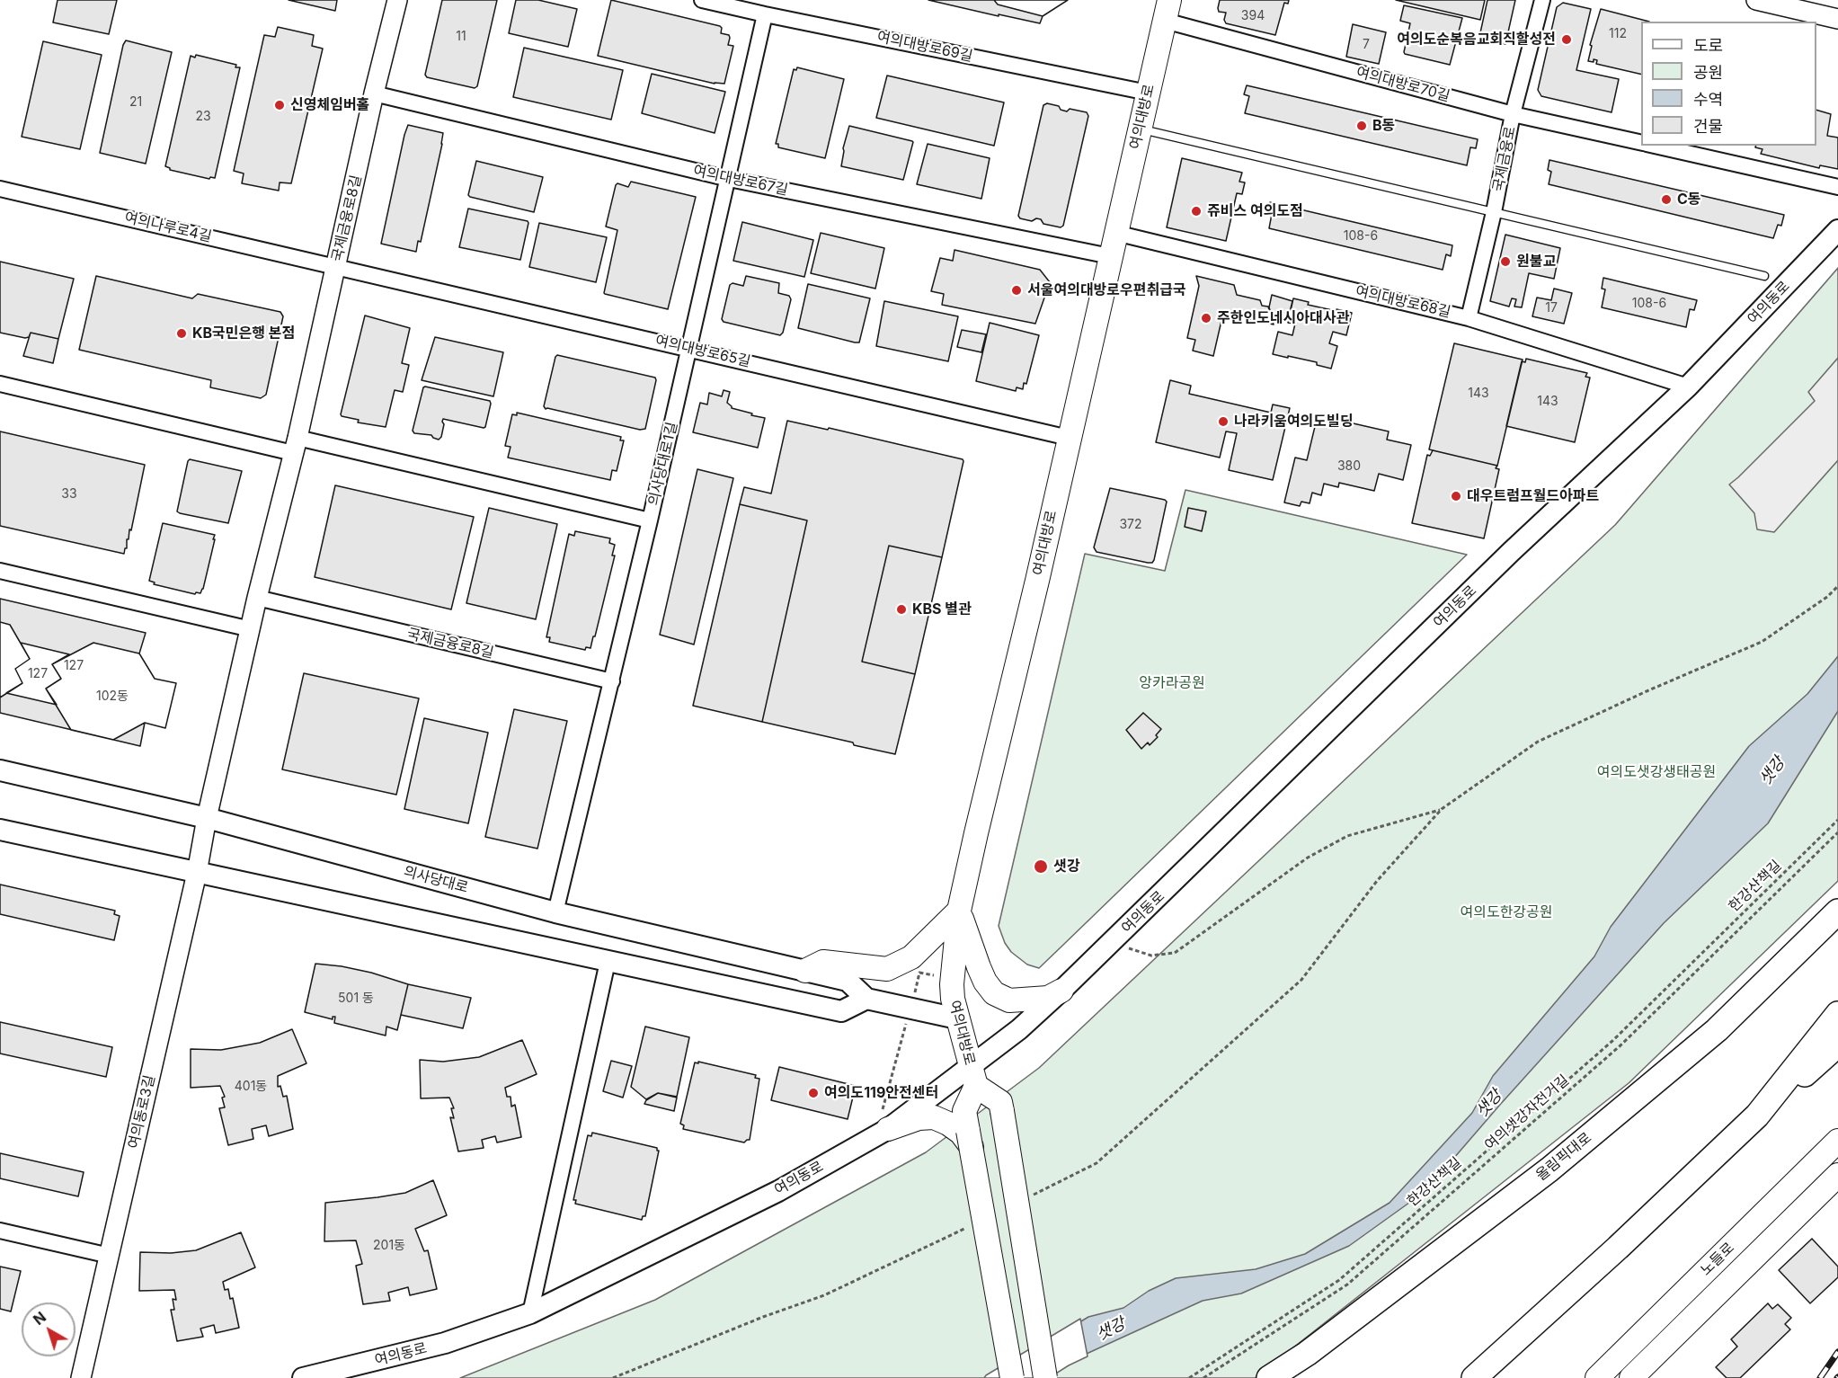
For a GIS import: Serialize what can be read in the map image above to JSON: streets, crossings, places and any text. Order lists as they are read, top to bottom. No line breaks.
{"streets":{"highway":["올림픽대로"],"main road":["여의대방로","여의동로","의사당대로","노들로"],"street":["여의대방로69길","여의대방로70길","국제금융로","여의대방로67길","국제금융로8길","여의나루로4길","여의대방로68길","여의대방로65길","의사당대로1길","여의동로3길"],"path":["한강산책길","여의샛강자전거길"]},"crossings":[["여의대방로69길","여의대방로"],["여의대방로69길","의사당대로1길"],["여의대방로70길","여의대방로"],["여의대방로70길","국제금융로"],["여의대방로","여의대방로67길"],["여의대방로","여의대방로68길"],["여의대방로","여의동로"],["여의대방로","여의대방로65길"],["여의대방로","의사당대로"],["국제금융로","여의대방로68길"],["여의대방로67길","국제금융로8길"],["여의대방로67길","의사당대로1길"],["국제금융로8길","여의나루로4길"],["국제금융로8길","여의대방로65길"],["국제금융로8길","의사당대로1길"],["국제금융로8길","의사당대로"],["국제금융로8길","여의동로3길"],["여의나루로4길","여의대방로65길"],["여의대방로68길","여의동로"],["여의대방로65길","의사당대로1길"],["의사당대로1길","의사당대로"]],"water":["샛강"],"parks":["앙카라공원","여의도샛강생태공원","여의도한강공원"],"places":["여의도순복음교회직할성전","신영체임버홀","B동","C동","쥬비스 여의도점","원불교","서울여의대방로우편취급국","주한인도네시아대사관","KB국민은행 본점","나라키움여의도빌딩","대우트럼프월드아파트","KBS 별관","샛강","여의도119안전센터"],"house_numbers":["394","112","11","7","21","23","108-6","108-6","17","143","143","380","33","372","127","127","102동","501 동","401동","201동"],"legend":["도로","공원","수역","건물"],"north":"top left"}
